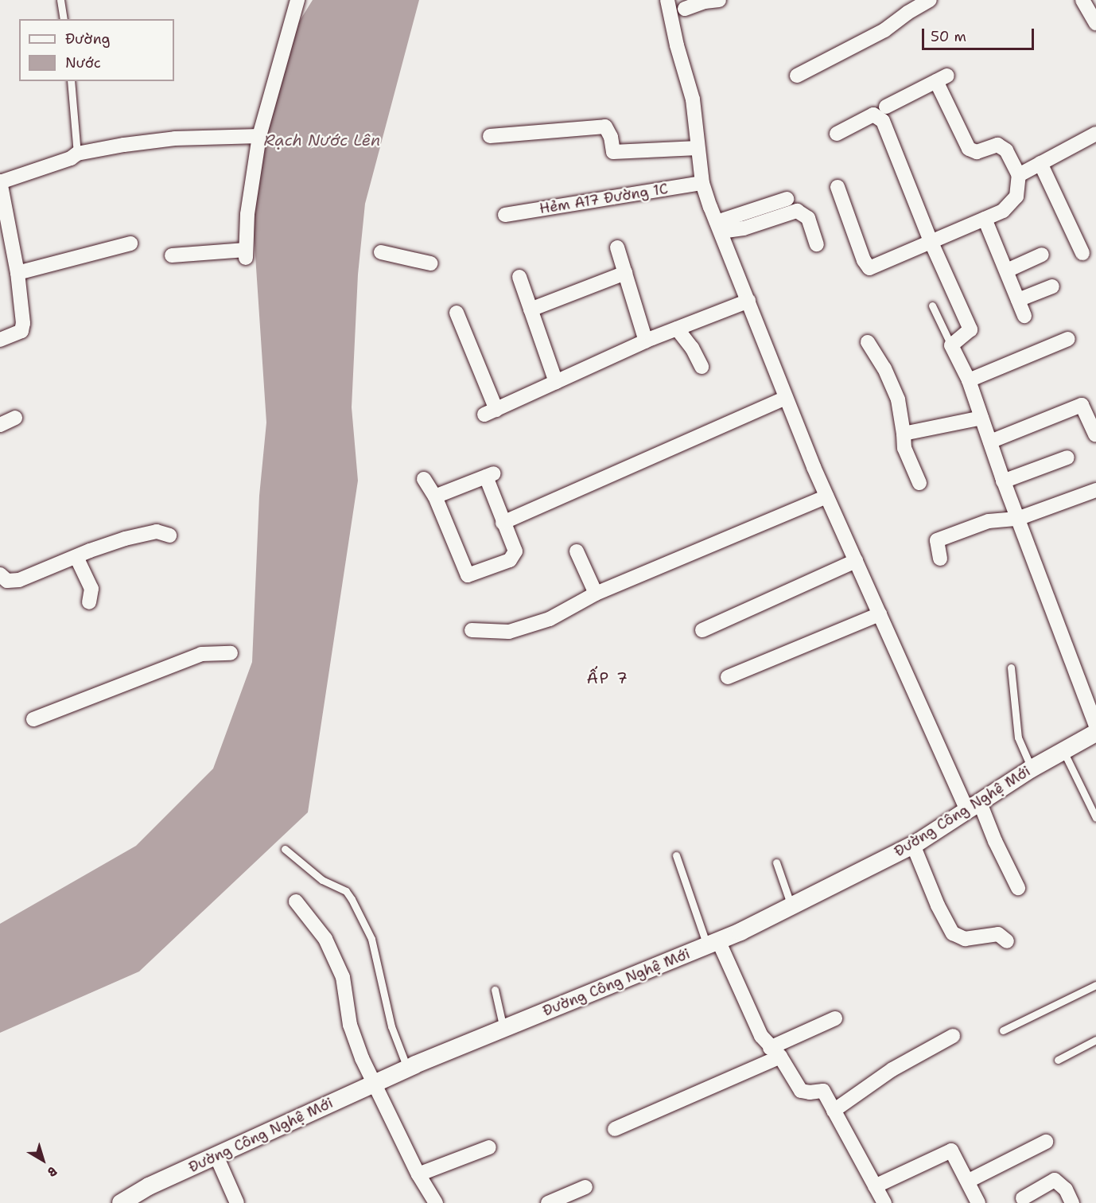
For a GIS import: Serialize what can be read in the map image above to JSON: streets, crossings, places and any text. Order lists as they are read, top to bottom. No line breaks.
{"streets":{"street":["Hẻm A17 Đường 1C","Đường Công Nghệ Mới"]},"districts":["ẤP 7"],"water":["Rạch Nước Lên"],"legend":["Đường","Nước"],"scale_bar":"50 m","north":"bottom right"}
